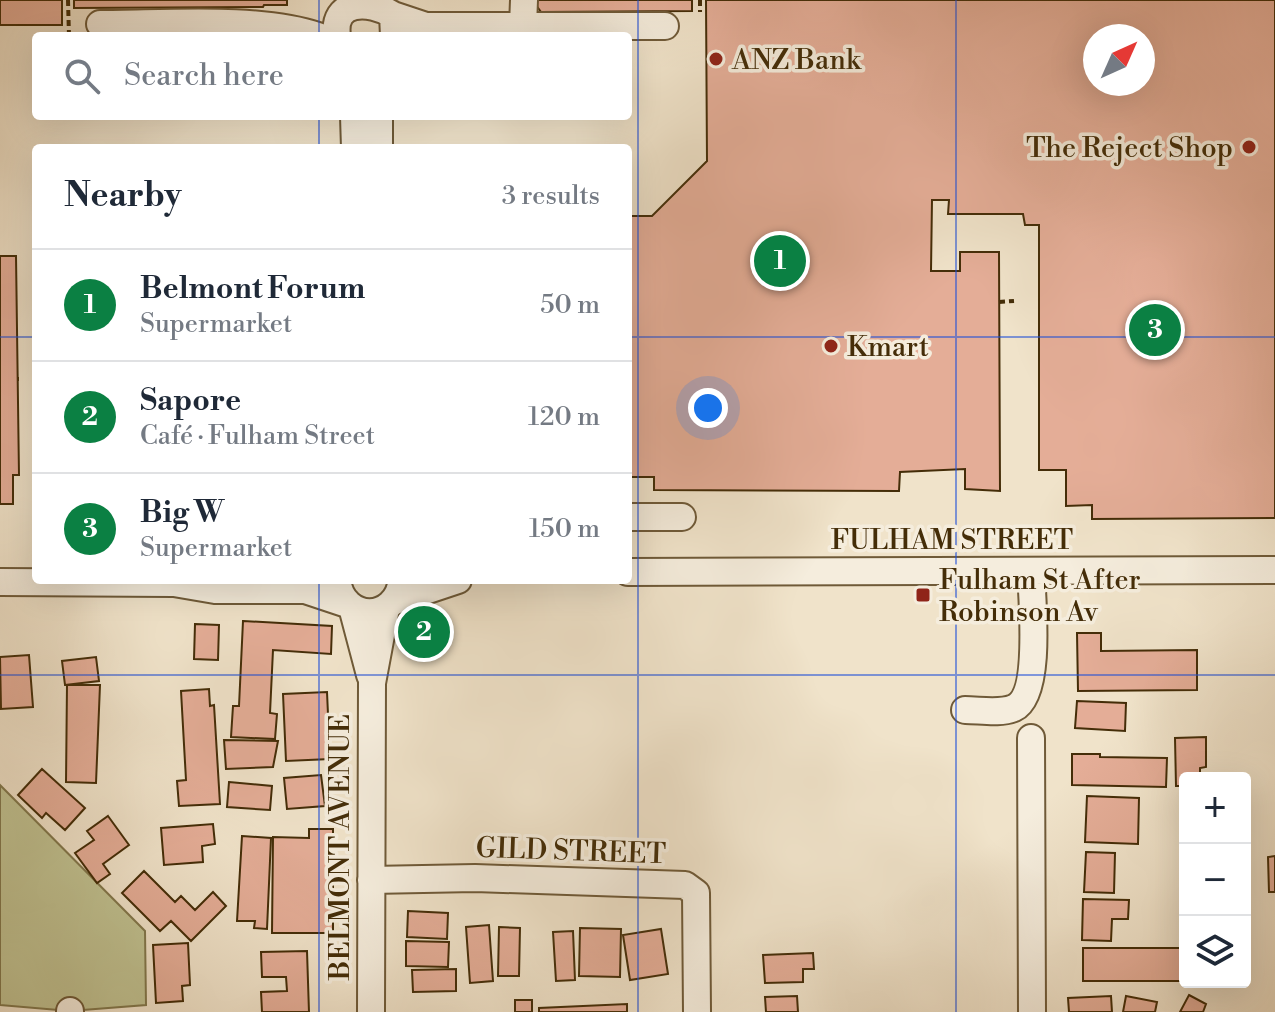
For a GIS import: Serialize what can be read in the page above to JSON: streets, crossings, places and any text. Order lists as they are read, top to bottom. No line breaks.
{"streets":{"street":["FULHAM STREET","BELMONT AVENUE","GILD STREET"]},"crossings":[["BELMONT AVENUE","GILD STREET"]],"places":{"other":["ANZ Bank","The Reject Shop","Kmart"],"transit":["Fulham St After Robinson Av"]},"north":"top right","page":{"search":"Search here","heading":["Nearby","3 results"],"pins":["1","3","2"],"list":[{"mark":"1","name":"Belmont Forum","note":"Supermarket","value":"50 m"},{"mark":"2","name":"Sapore","note":"Café · Fulham Street","value":"120 m"},{"mark":"3","name":"Big W","note":"Supermarket","value":"150 m"}],"map_buttons":["+","−"]}}
